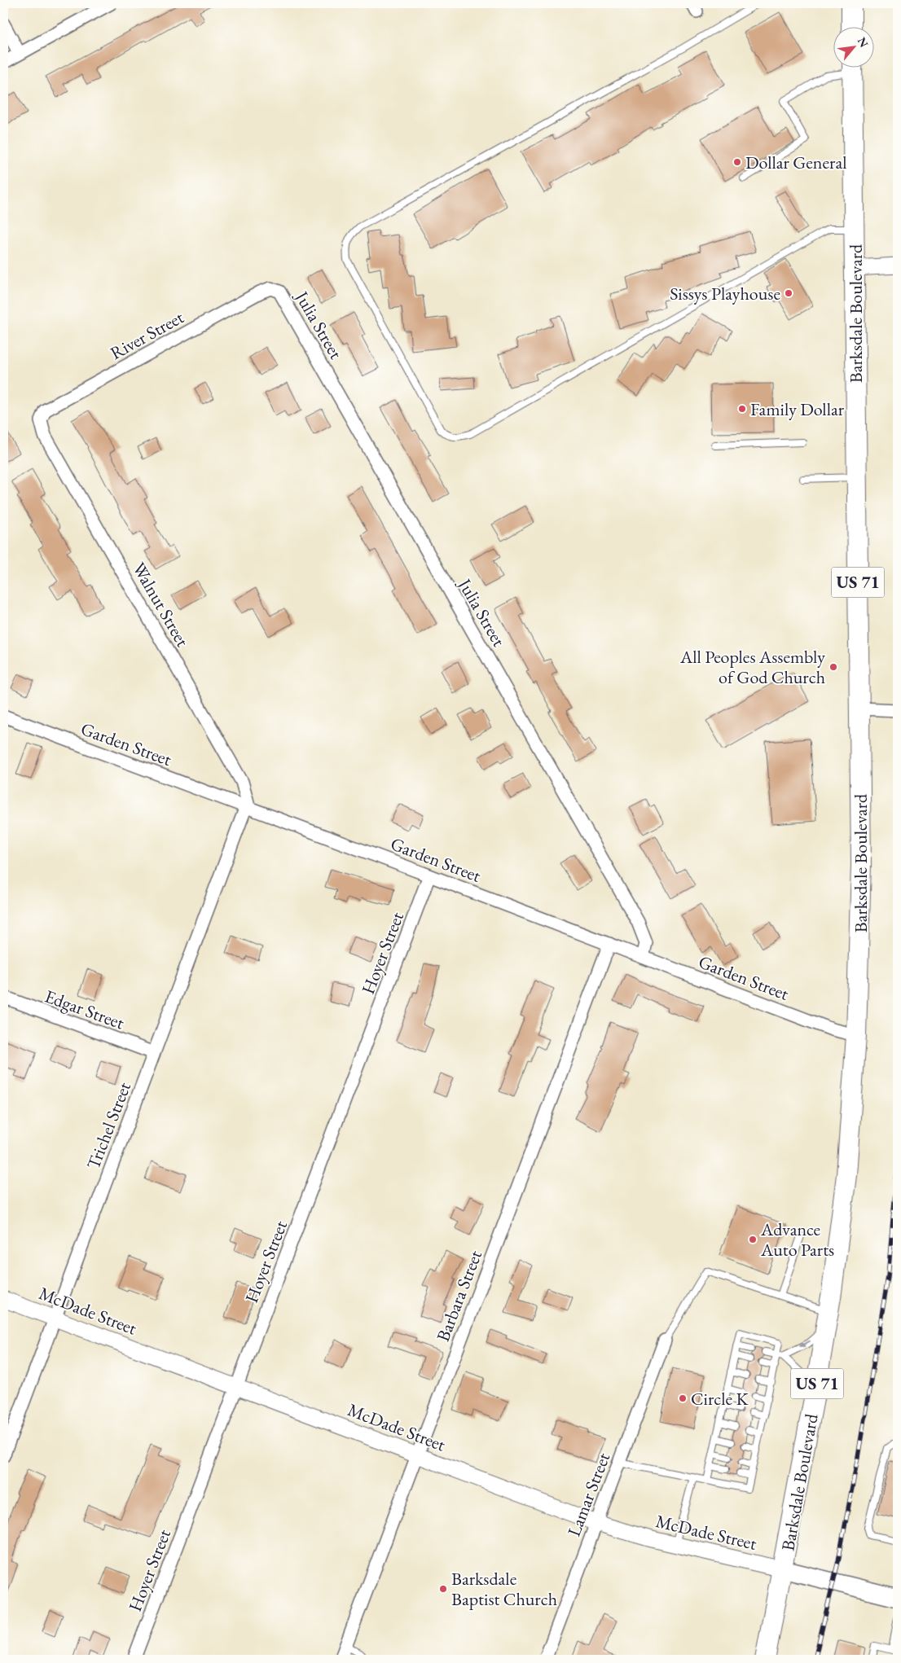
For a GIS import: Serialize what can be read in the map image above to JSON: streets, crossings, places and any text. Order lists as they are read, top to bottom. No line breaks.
{"streets":{"main road":["Barksdale Boulevard","US 71"],"street":["Julia Street","River Street","Walnut Street","Garden Street","Hoyer Street","Edgar Street","Trichel Street","Barbara Street","McDade Street","Lamar Street"]},"crossings":[["Barksdale Boulevard","Garden Street"],["Barksdale Boulevard","McDade Street"],["Julia Street","River Street"],["Julia Street","Garden Street"],["River Street","Walnut Street"],["Walnut Street","Garden Street"],["Walnut Street","Trichel Street"],["Garden Street","Hoyer Street"],["Garden Street","Trichel Street"],["Garden Street","Barbara Street"],["Hoyer Street","McDade Street"],["Edgar Street","Trichel Street"],["Trichel Street","McDade Street"],["Barbara Street","McDade Street"],["McDade Street","Lamar Street"]],"places":["Dollar General","Sissys Playhouse","Family Dollar","All Peoples Assembly of God Church","Advance Auto Parts","Circle K","Barksdale Baptist Church"],"north":"top right"}
